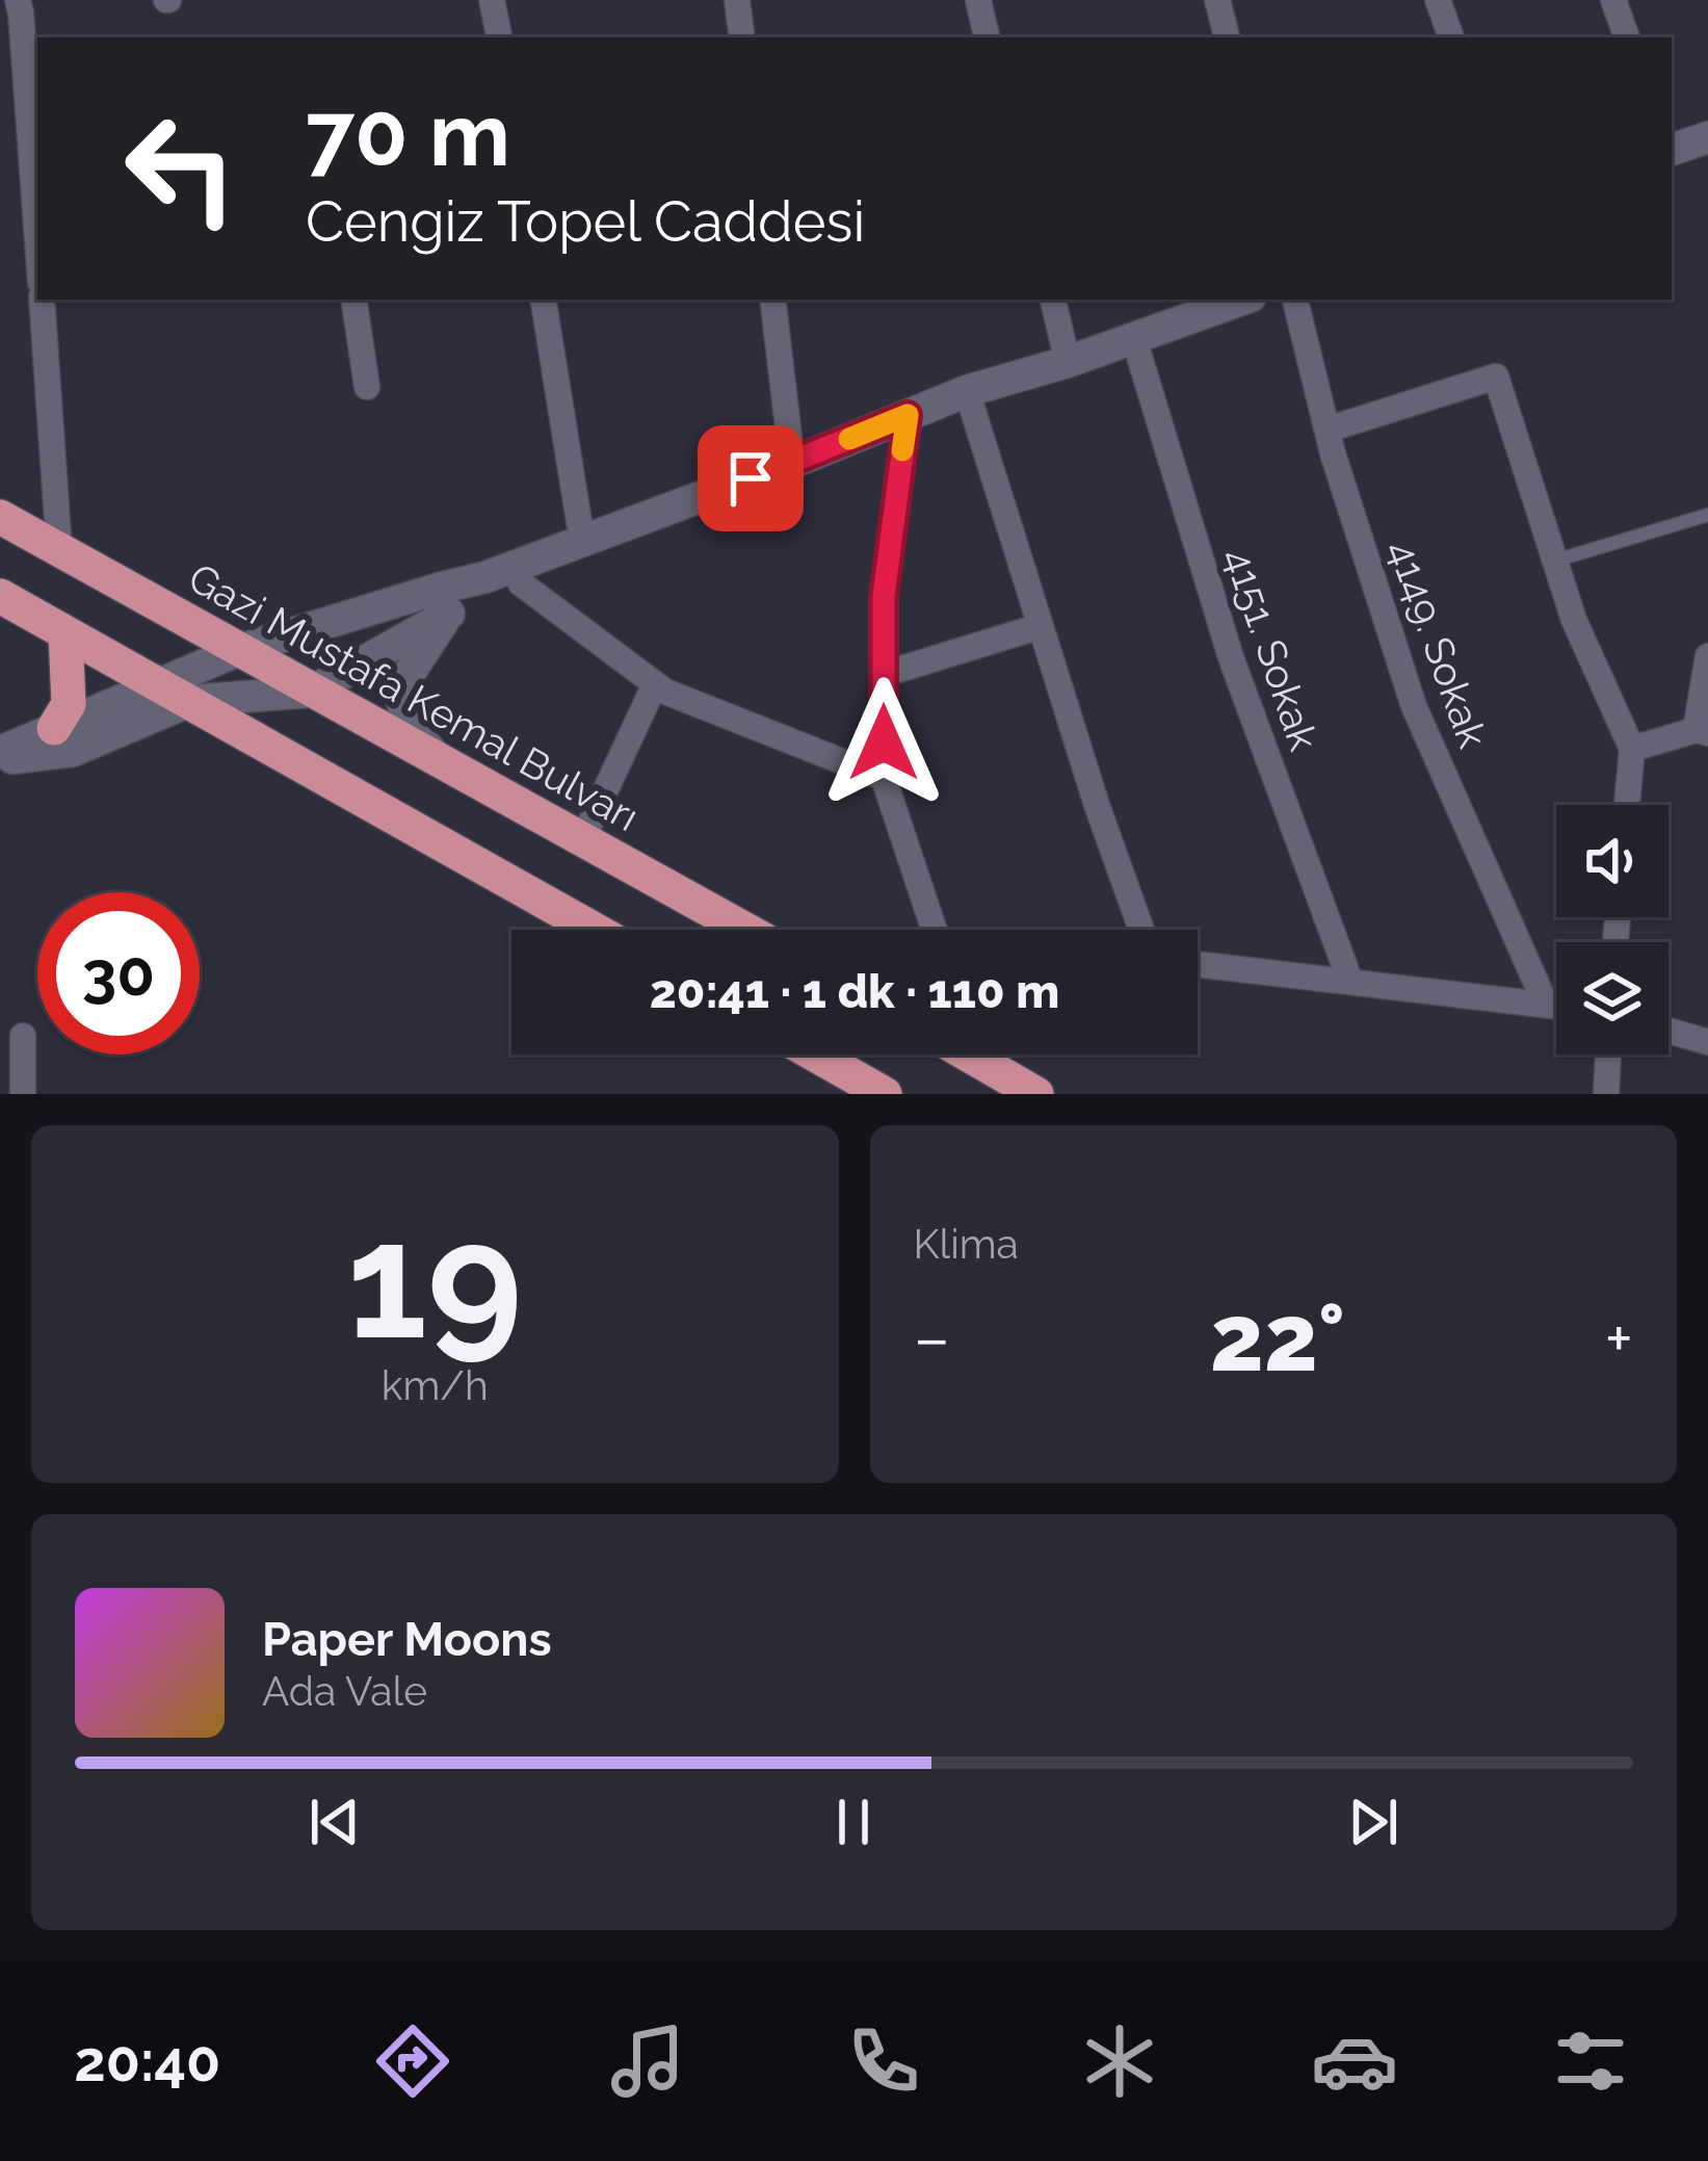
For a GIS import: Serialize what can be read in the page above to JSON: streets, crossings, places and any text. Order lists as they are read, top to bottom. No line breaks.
{"streets":{"highway":["Gazi Mustafa Kemal Bulvarı"],"street":["4149. Sokak","4151. Sokak"]},"page":{"turn":["70 m","Cengiz Topel Caddesi"],"limit":"30","trip":"20:41 · 1 dk · 110 m","tile":[["19","km/h"],"Klima"],"heat":["−","22°","+"],"song":["Paper Moons","Ada Vale"],"tabs":"20:40"}}
